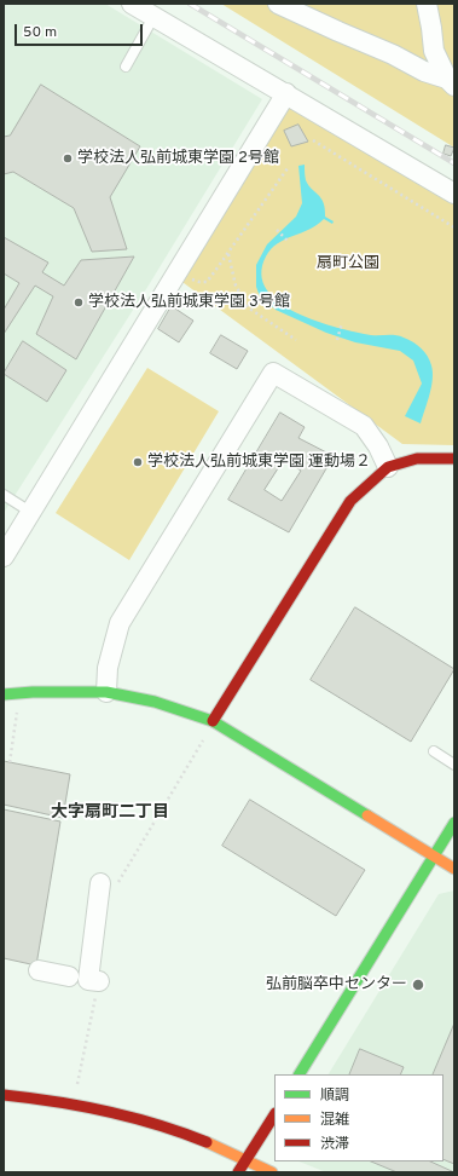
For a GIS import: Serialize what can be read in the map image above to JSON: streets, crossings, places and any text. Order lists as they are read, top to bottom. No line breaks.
{"districts":["大字扇町二丁目"],"parks":["扇町公園"],"places":["学校法人弘前城東学園 2号館","学校法人弘前城東学園 3号館","学校法人弘前城東学園 運動場２","弘前脳卒中センター"],"legend":["順調","混雑","渋滞"],"scale_bar":"50 m"}
